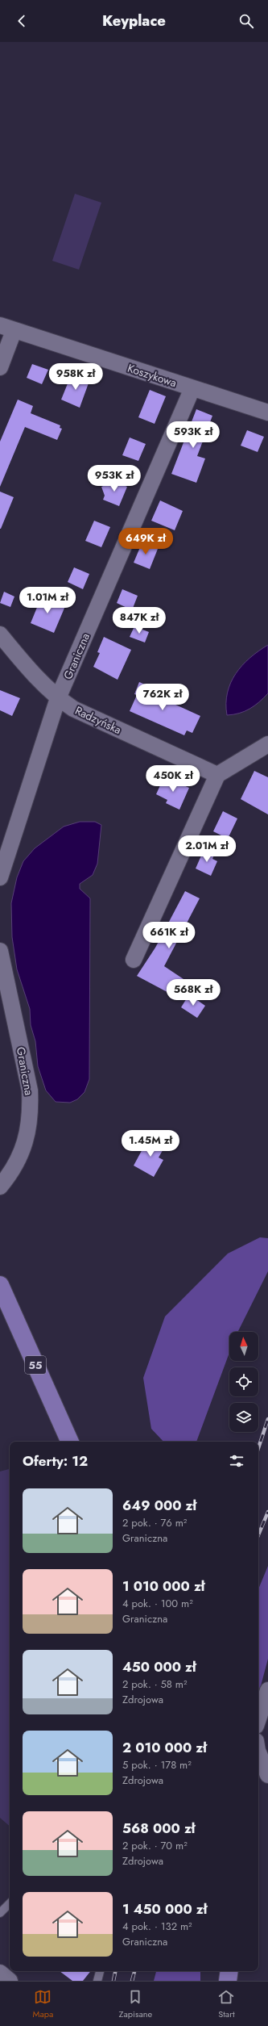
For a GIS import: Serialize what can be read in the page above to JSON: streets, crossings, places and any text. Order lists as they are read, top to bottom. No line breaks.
{"streets":{"main road":["55"],"street":["Koszykowa","Graniczna","Radzyńska"]},"crossings":[["Koszykowa","Graniczna"],["Graniczna","Radzyńska"]],"north":"top","page":{"header":"Keyplace","price":["958K zł","593K zł","953K zł","649K zł","1.01M zł","847K zł","762K zł","450K zł","2.01M zł","661K zł","568K zł","1.45M zł"],"heading":"Oferty: 12","list":[{"name":"649 000 zł","note":"2 pok. · 76 m² · Graniczna"},{"name":"1 010 000 zł","note":"4 pok. · 100 m² · Graniczna"},{"name":"450 000 zł","note":"2 pok. · 58 m² · Zdrojowa"},{"name":"2 010 000 zł","note":"5 pok. · 178 m² · Zdrojowa"},{"name":"568 000 zł","note":"2 pok. · 70 m² · Zdrojowa"},{"name":"1 450 000 zł","note":"4 pok. · 132 m² · Graniczna"}],"tabs":["Mapa","Zapisane","Start"]}}
